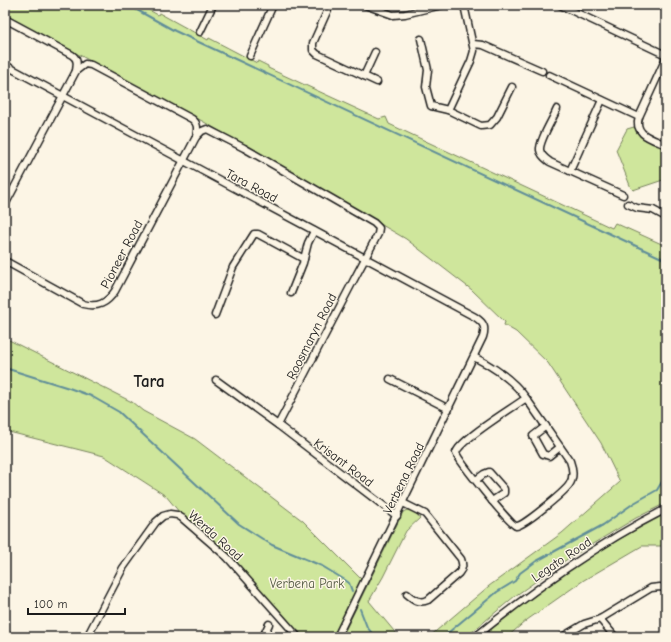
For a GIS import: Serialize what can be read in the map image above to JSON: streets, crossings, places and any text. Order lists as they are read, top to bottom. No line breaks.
{"streets":{"street":["Tara Road","Pioneer Road","Roosmaryn Road","Krisant Road","Verbena Road","Werda Road","Legato Road"]},"crossings":[["Tara Road","Pioneer Road"],["Tara Road","Roosmaryn Road"],["Tara Road","Verbena Road"],["Pioneer Road","Roosmaryn Road"],["Roosmaryn Road","Krisant Road"],["Krisant Road","Verbena Road"]],"districts":["Tara"],"parks":["Verbena Park"],"scale_bar":"100 m"}
